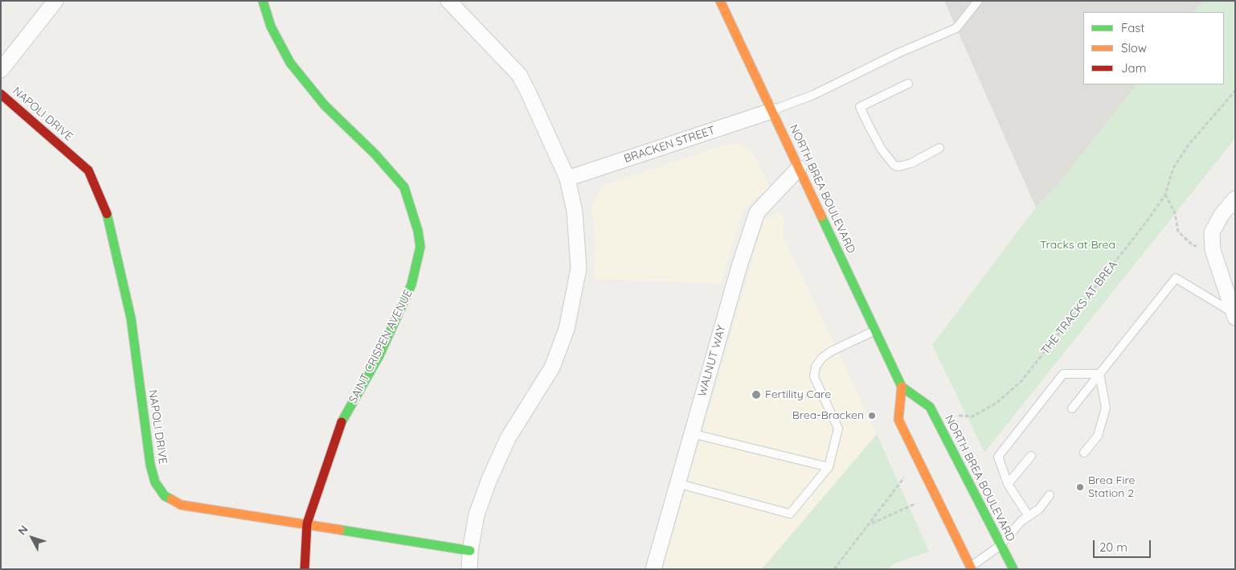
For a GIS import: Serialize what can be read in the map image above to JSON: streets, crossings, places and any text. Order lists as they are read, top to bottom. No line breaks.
{"streets":{"street":["NAPOLI DRIVE","BRACKEN STREET","NORTH BREA BOULEVARD","SAINT CRISPEN AVENUE","WALNUT WAY"],"path":["THE TRACKS AT BREA"]},"crossings":[["NAPOLI DRIVE","SAINT CRISPEN AVENUE"],["BRACKEN STREET","NORTH BREA BOULEVARD"],["NORTH BREA BOULEVARD","WALNUT WAY"]],"parks":["Tracks at Brea"],"places":["Fertility Care","Brea-Bracken","Brea Fire Station 2"],"legend":["Fast","Slow","Jam"],"scale_bar":"20 m","north":"top left"}
